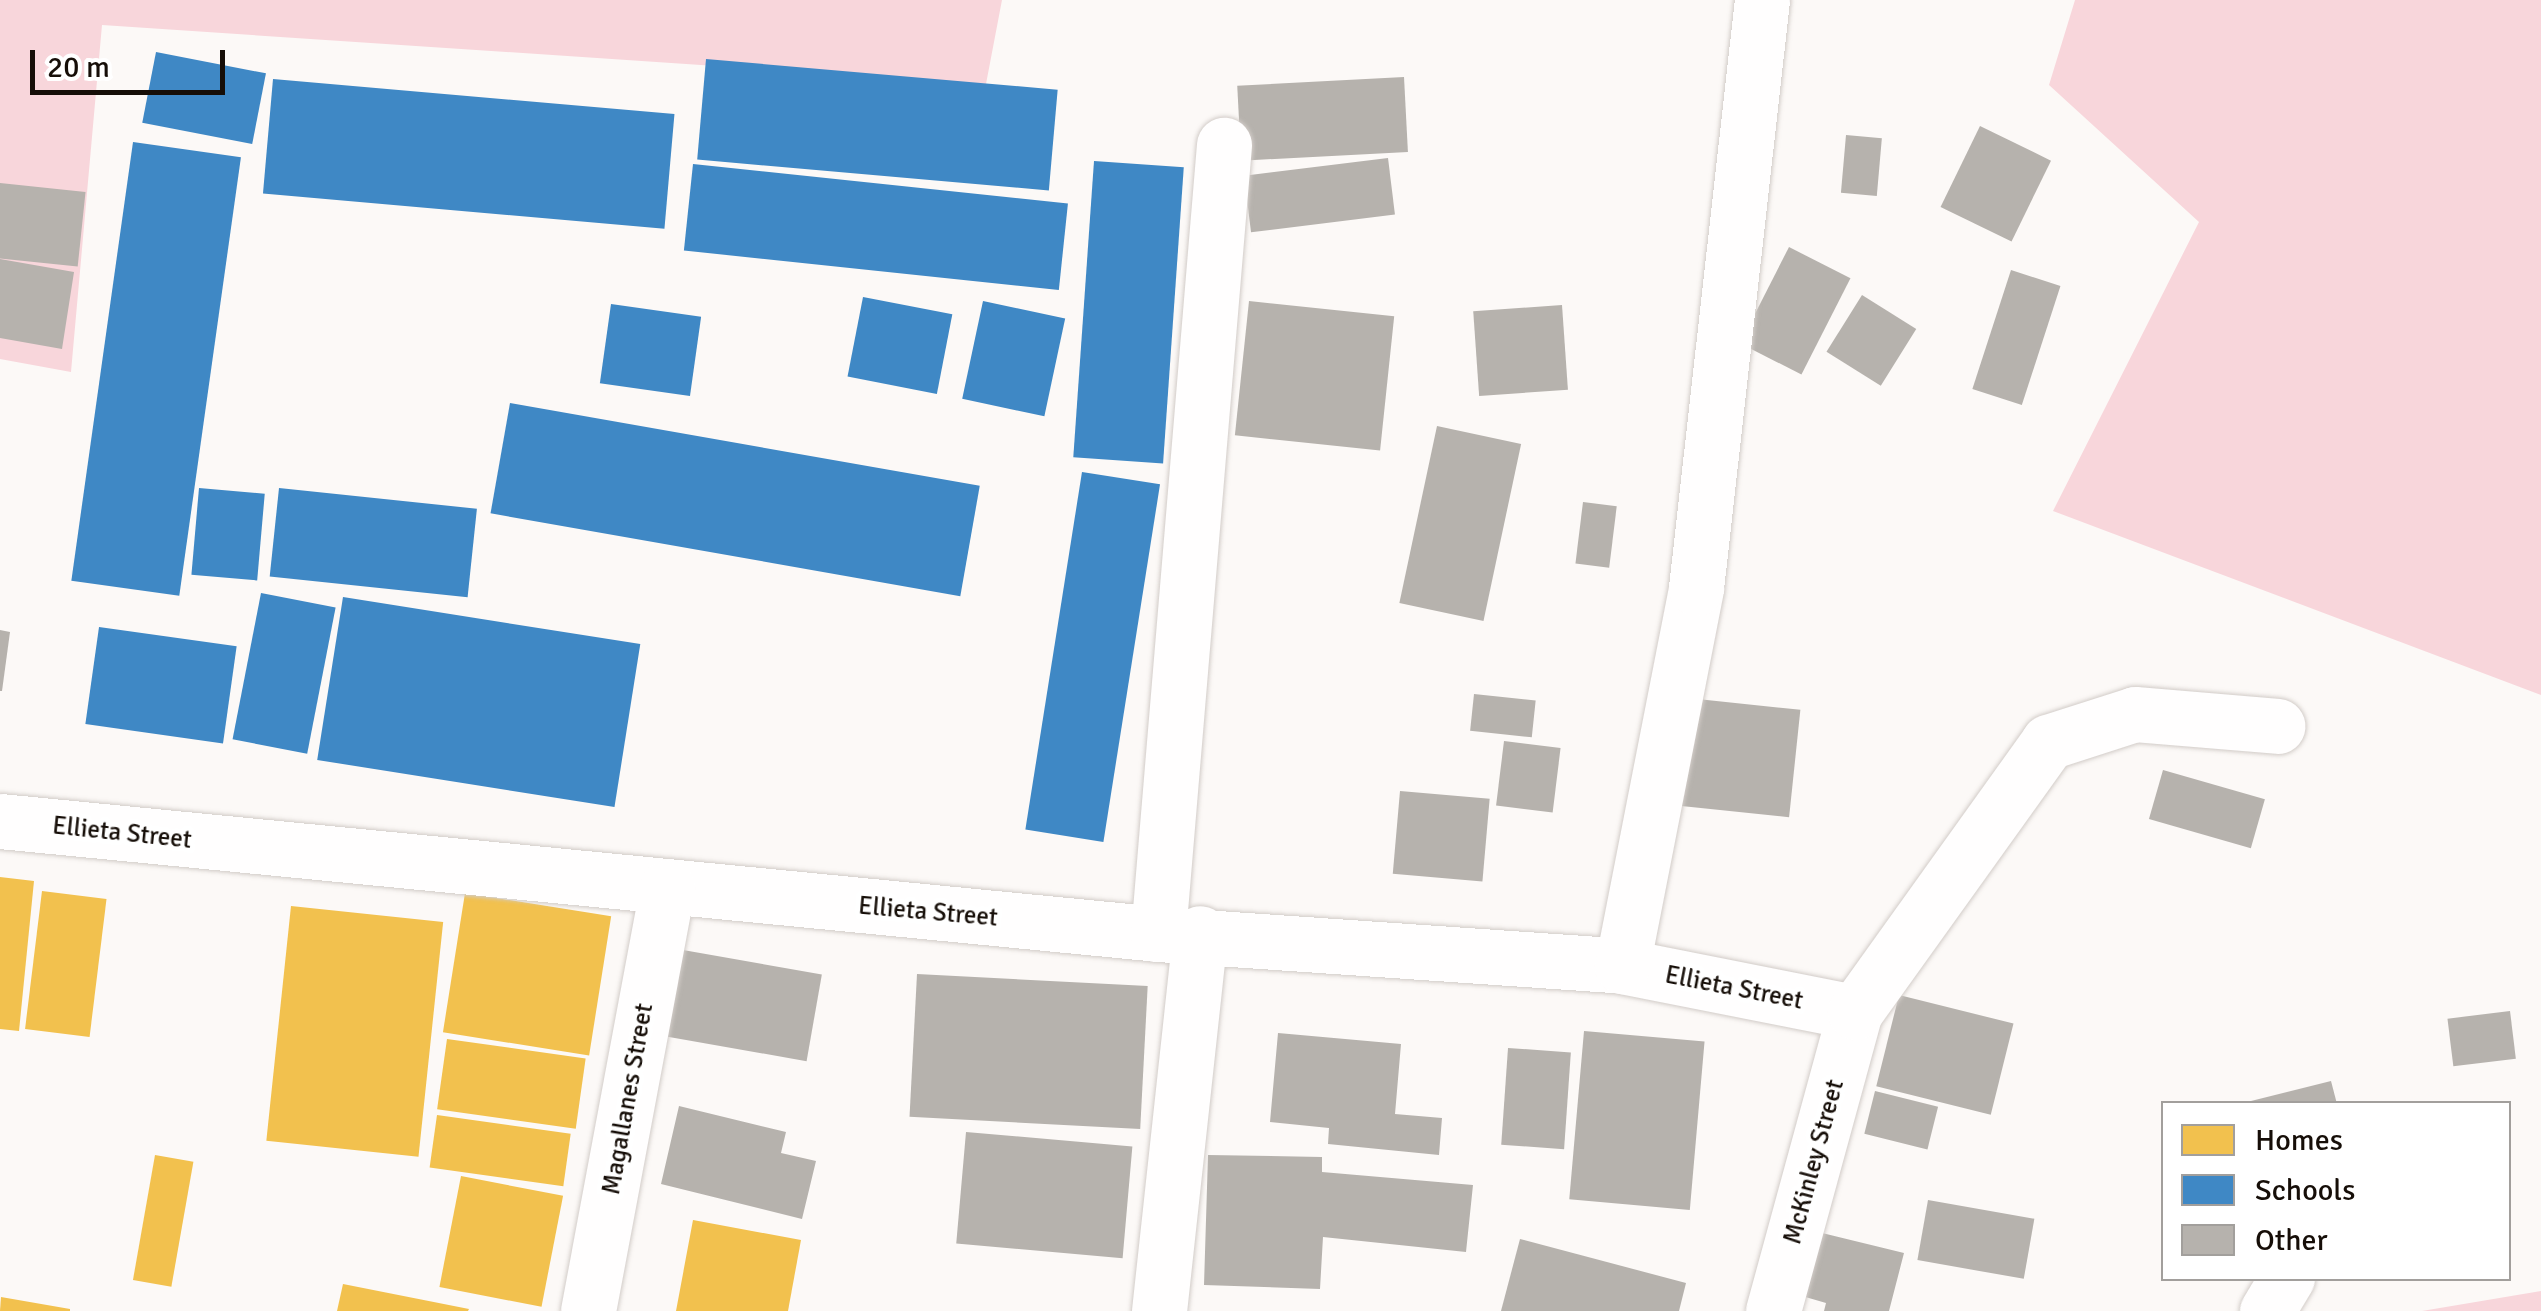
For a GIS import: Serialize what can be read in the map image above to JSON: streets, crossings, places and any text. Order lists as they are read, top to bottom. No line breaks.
{"streets":{"street":["Ellieta Street","Magallanes Street","McKinley Street"]},"crossings":[["Ellieta Street","Magallanes Street"],["Ellieta Street","McKinley Street"]],"legend":["Homes","Schools","Other"],"scale_bar":"20 m"}
